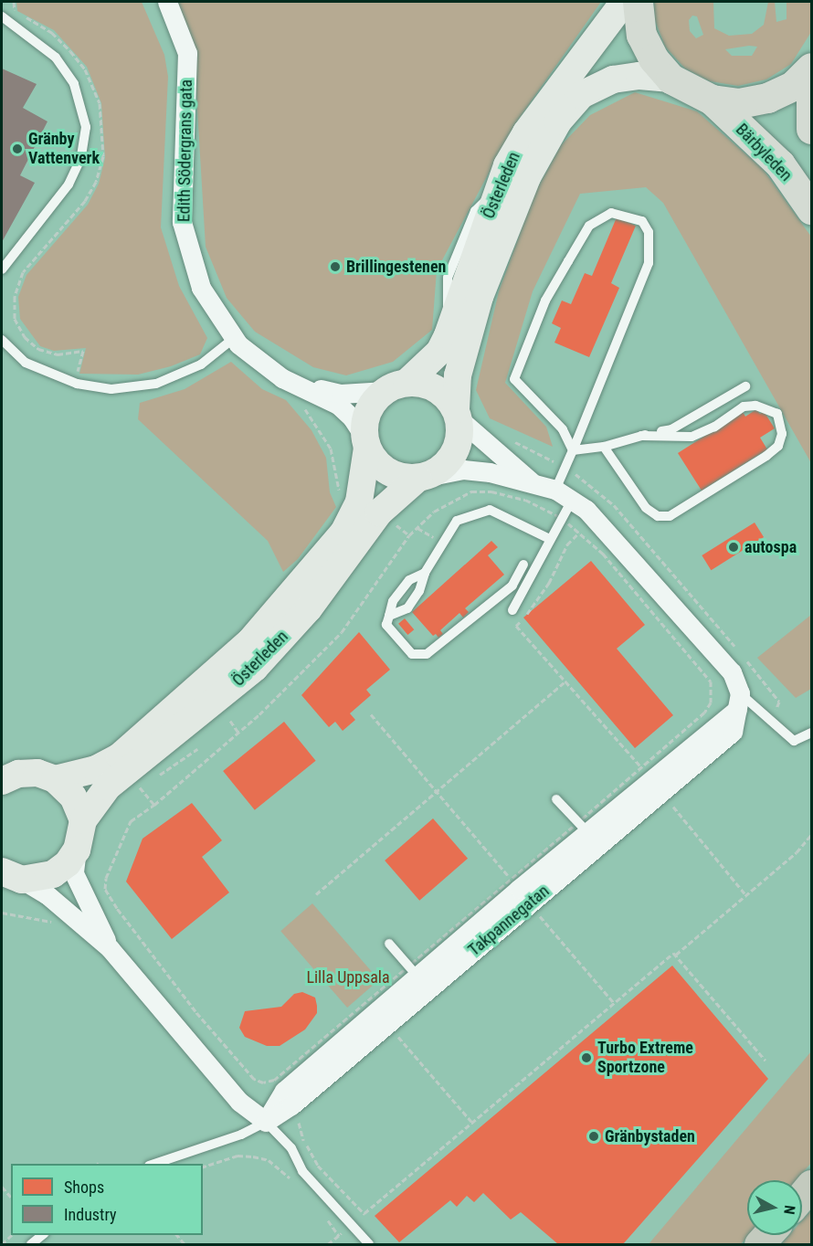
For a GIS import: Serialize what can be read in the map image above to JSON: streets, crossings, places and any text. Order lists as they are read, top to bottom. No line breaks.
{"streets":{"main road":["Bärbyleden","Österleden"],"street":["Edith Södergrans gata","Takpannegatan"]},"parks":["Lilla Uppsala"],"places":["Gränby Vattenverk","Brillingestenen","autospa","Turbo Extreme Sportzone","Gränbystaden"],"legend":["Shops","Industry"],"north":"right"}
